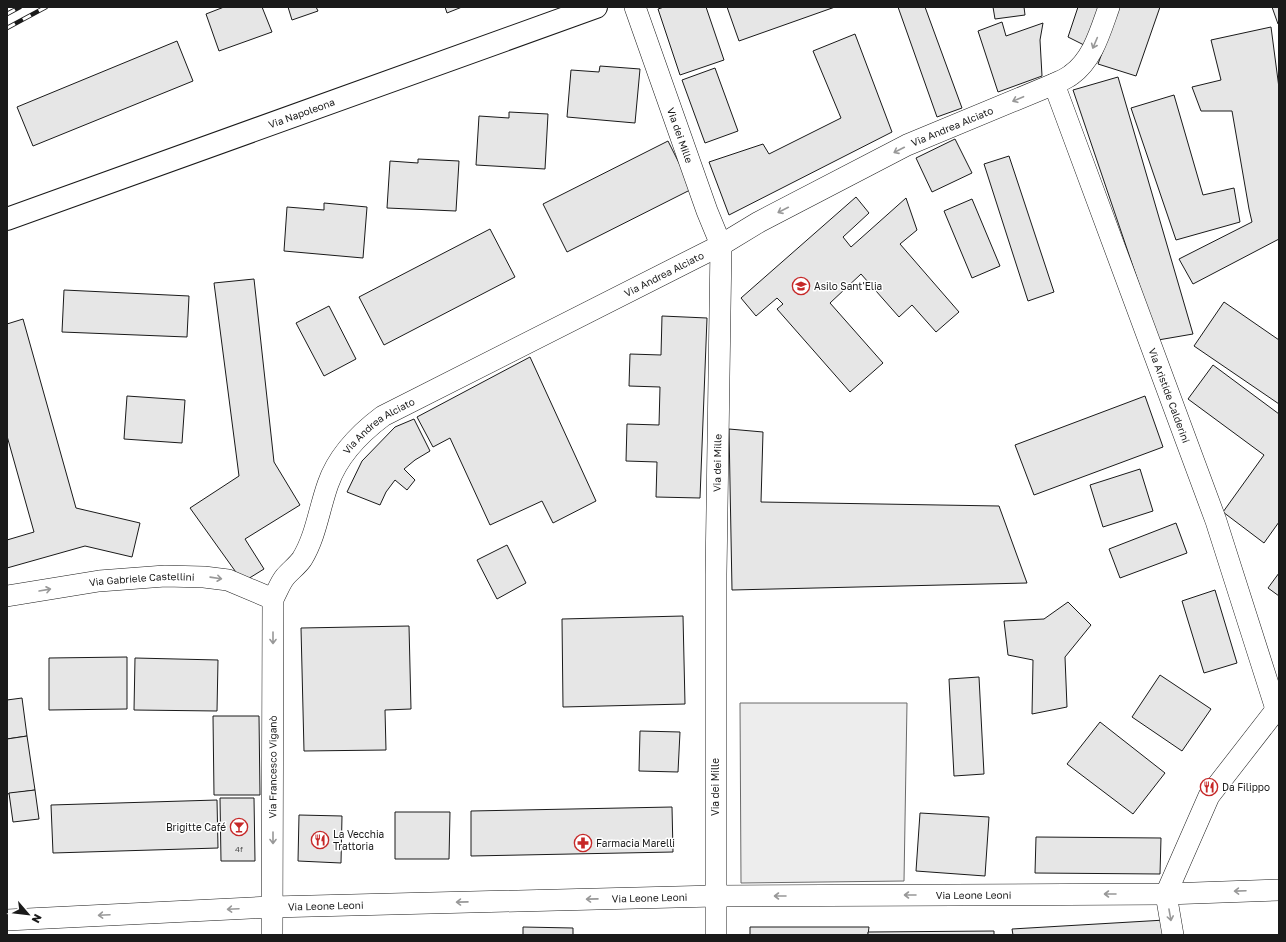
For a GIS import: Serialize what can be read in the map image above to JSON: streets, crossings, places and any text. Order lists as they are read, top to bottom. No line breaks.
{"streets":{"main road":["Via Napoleona"],"street":["Via Andrea Alciato","Via dei Mille","Via Aristide Calderini","Via Gabriele Castellini","Via Francesco Viganò","Via Leone Leoni"]},"crossings":[["Via Andrea Alciato","Via dei Mille"],["Via Andrea Alciato","Via Aristide Calderini"],["Via Andrea Alciato","Via Gabriele Castellini"],["Via Andrea Alciato","Via Francesco Viganò"],["Via dei Mille","Via Leone Leoni"],["Via Gabriele Castellini","Via Francesco Viganò"],["Via Francesco Viganò","Via Leone Leoni"]],"one_way":["Via Andrea Alciato","Via Gabriele Castellini","Via Francesco Viganò","Via Leone Leoni"],"places":{"school or university":["Asilo Sant'Elia"],"restaurant":["Da Filippo","La Vecchia Trattoria"],"bar":["Brigitte Café"],"pharmacy":["Farmacia Marelli"]},"house_numbers":["4f"],"north":"bottom right"}
